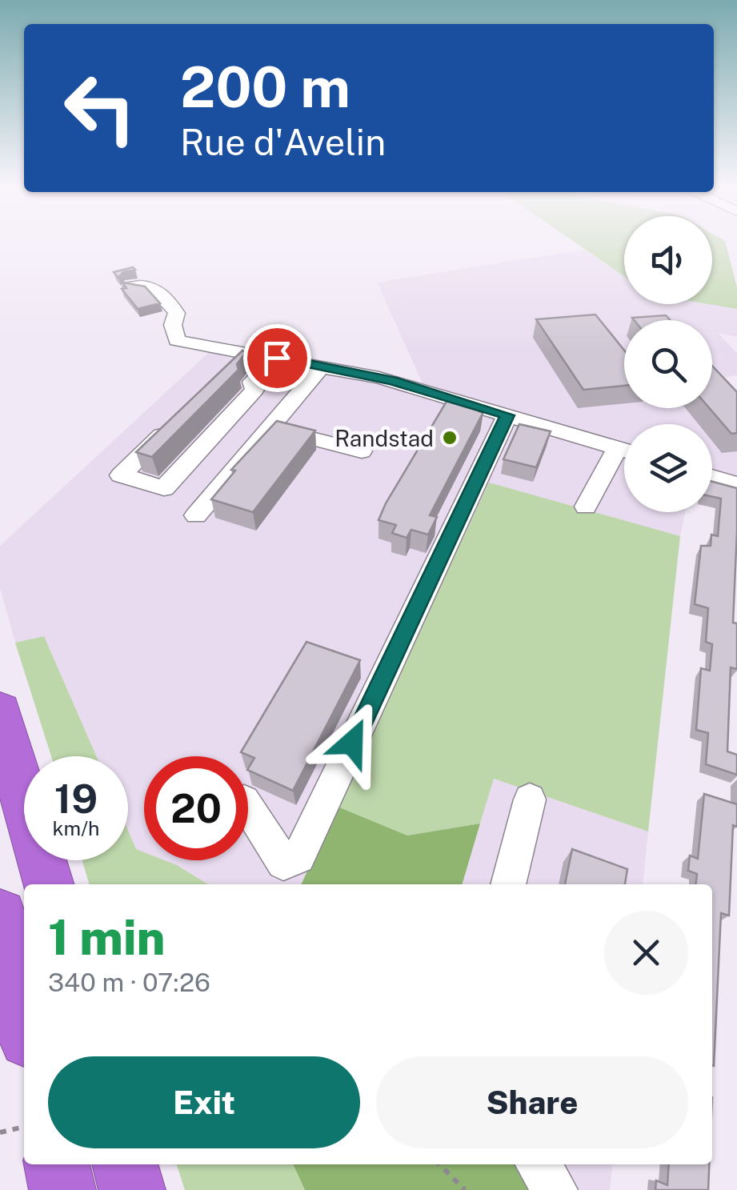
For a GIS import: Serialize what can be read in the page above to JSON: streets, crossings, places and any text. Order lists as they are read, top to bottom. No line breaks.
{"places":["Randstad"],"page":{"turn":["200 m","Rue d'Avelin"],"speed":"19 km/h","limit":"20","heading":["1 min","340 m · 07:26"],"buttons":["Exit","Share"]}}
